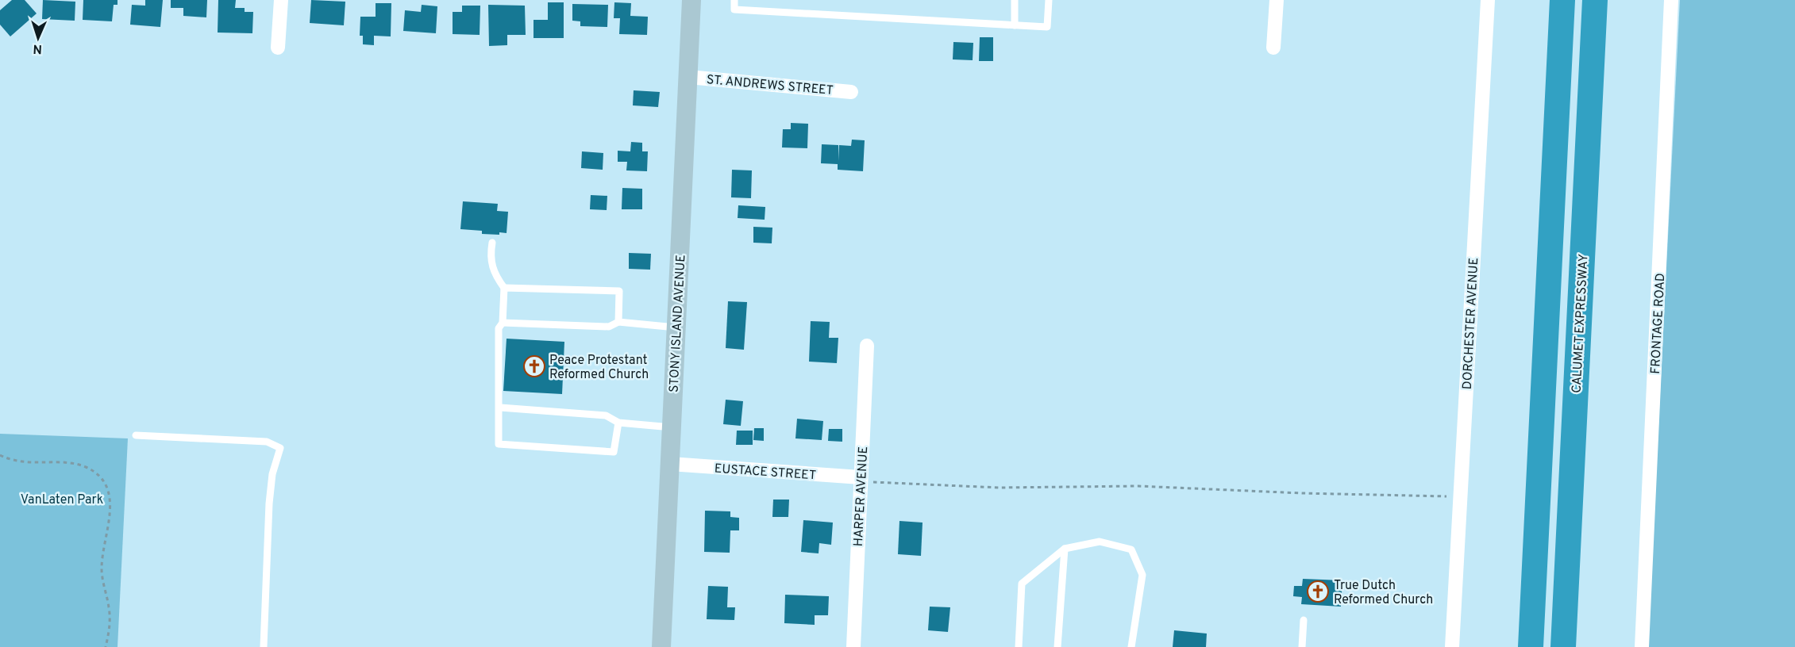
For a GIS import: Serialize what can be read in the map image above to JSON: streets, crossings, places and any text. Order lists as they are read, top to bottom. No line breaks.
{"streets":{"highway":["CALUMET EXPRESSWAY"],"street":["ST. ANDREWS STREET","STONY ISLAND AVENUE","DORCHESTER AVENUE","FRONTAGE ROAD","EUSTACE STREET","HARPER AVENUE"]},"crossings":[["ST. ANDREWS STREET","STONY ISLAND AVENUE"],["STONY ISLAND AVENUE","EUSTACE STREET"],["EUSTACE STREET","HARPER AVENUE"]],"parks":["VanLaten Park"],"places":{"church":["Peace Protestant Reformed Church","True Dutch Reformed Church"]},"north":"bottom"}
